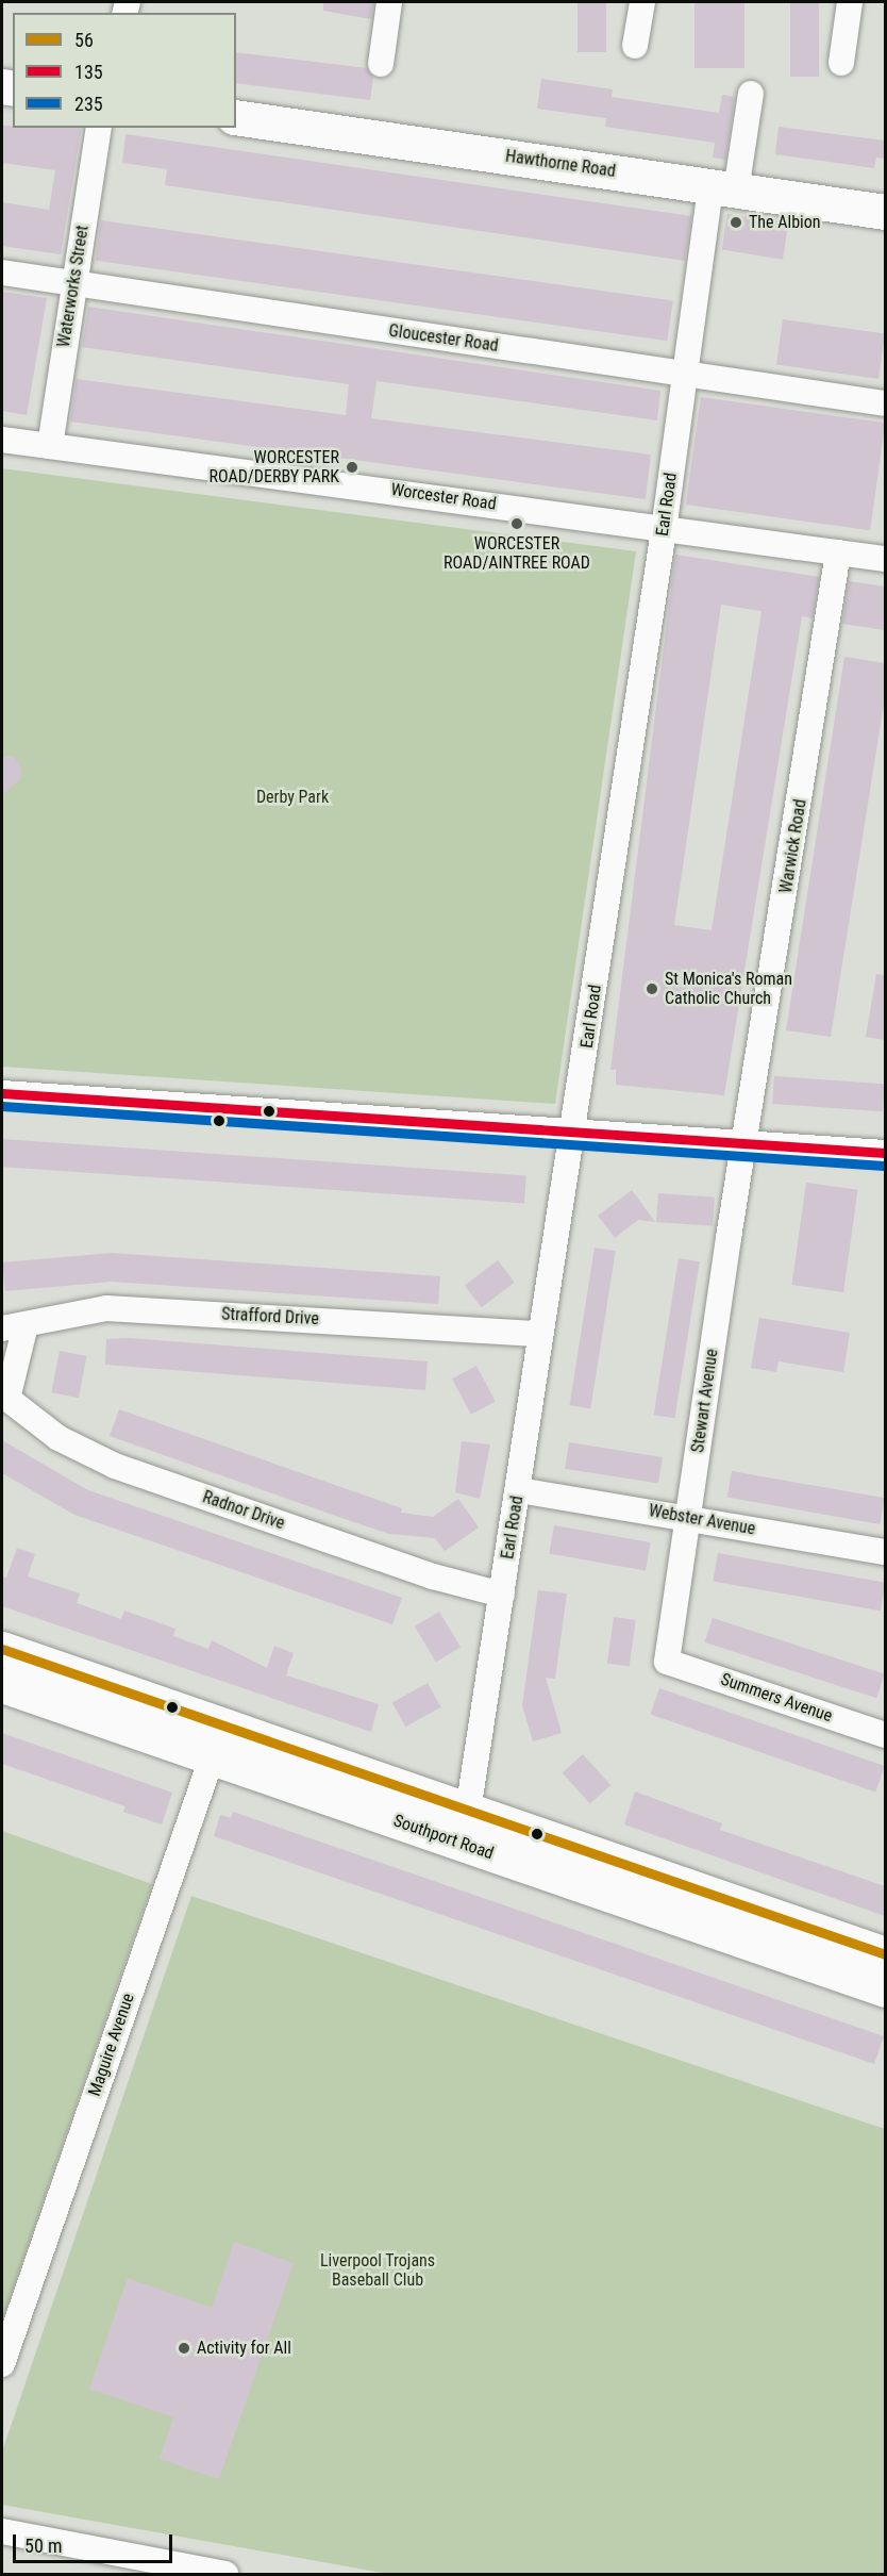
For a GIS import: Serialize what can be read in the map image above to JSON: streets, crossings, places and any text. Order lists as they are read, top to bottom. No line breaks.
{"streets":{"main road":["Hawthorne Road","Southport Road"],"street":["Waterworks Street","Gloucester Road","Worcester Road","Earl Road","Warwick Road","Strafford Drive","Stewart Avenue","Radnor Drive","Webster Avenue","Summers Avenue","Maguire Avenue"]},"crossings":[["Hawthorne Road","Earl Road"],["Waterworks Street","Gloucester Road"],["Waterworks Street","Worcester Road"],["Gloucester Road","Earl Road"],["Worcester Road","Earl Road"],["Worcester Road","Warwick Road"],["Earl Road","Strafford Drive"],["Earl Road","Radnor Drive"],["Earl Road","Webster Avenue"],["Earl Road","Southport Road"],["Warwick Road","Stewart Avenue"],["Stewart Avenue","Webster Avenue"],["Stewart Avenue","Summers Avenue"],["Southport Road","Maguire Avenue"]],"parks":["Derby Park","Liverpool Trojans Baseball Club"],"places":["The Albion","WORCESTER ROAD/DERBY PARK","WORCESTER ROAD/AINTREE ROAD","St Monica's Roman Catholic Church","Activity for All"],"lines":["transit line 135","transit line 235","transit line 56"],"legend":["56","135","235"],"scale_bar":"50 m"}
